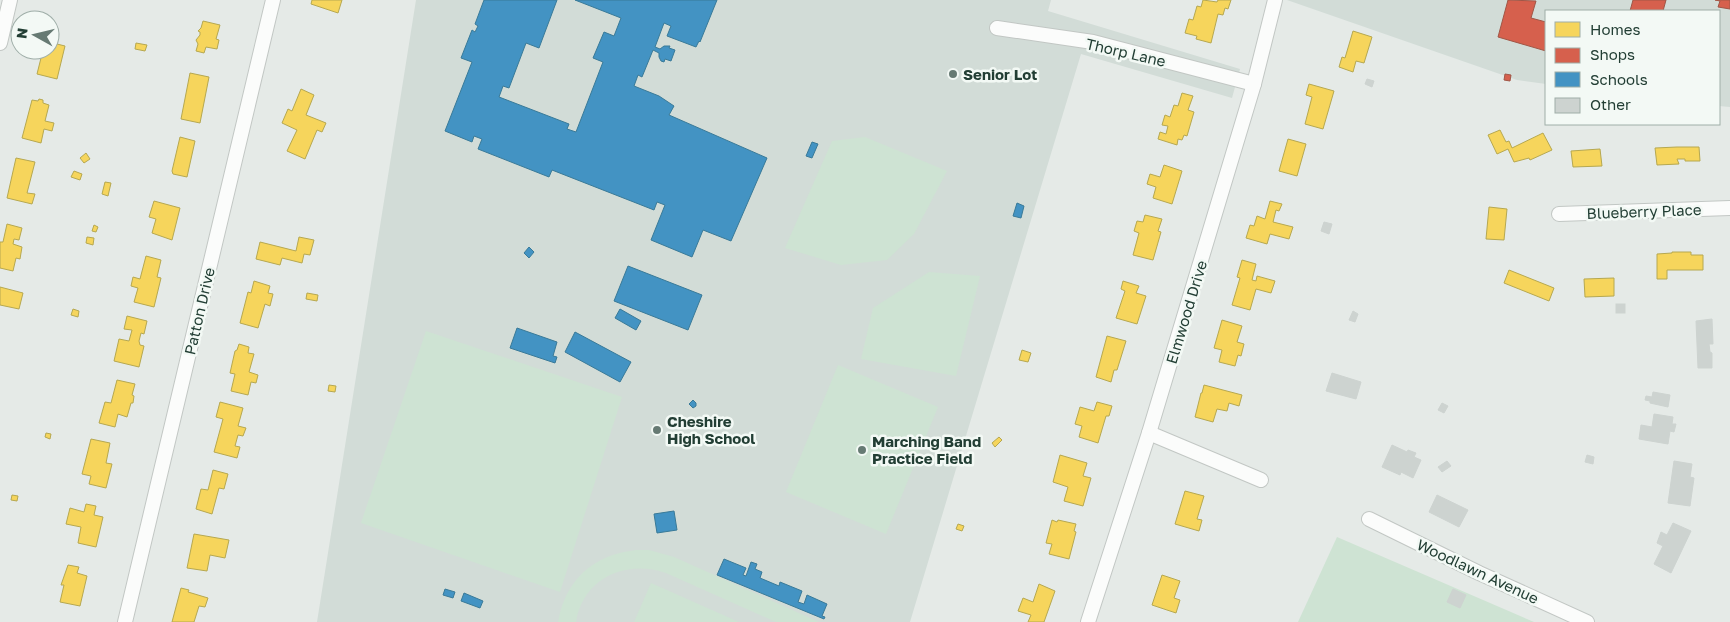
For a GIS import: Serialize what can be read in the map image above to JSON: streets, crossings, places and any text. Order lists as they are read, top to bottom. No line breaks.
{"streets":{"street":["Thorp Lane","Blueberry Place","Patton Drive","Elmwood Drive","Woodlawn Avenue"]},"crossings":[["Thorp Lane","Elmwood Drive"]],"places":["Senior Lot","Cheshire High School","Marching Band Practice Field"],"legend":["Homes","Shops","Schools","Other"],"north":"left"}
